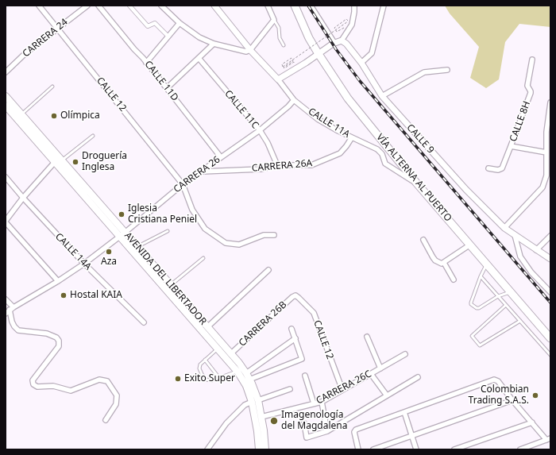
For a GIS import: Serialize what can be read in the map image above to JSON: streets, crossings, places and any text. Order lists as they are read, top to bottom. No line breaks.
{"streets":{"main road":["VÍA ALTERNA AL PUERTO","AVENIDA DEL LIBERTADOR"],"street":["CARRERA 24","CALLE 11D","CALLE 12","CALLE 11C","CALLE 8H","CALLE 11A","CALLE 9","CARRERA 26A","CARRERA 26","CALLE 14A","CARRERA 26B","CARRERA 26C"]},"crossings":[["CARRERA 24","CALLE 12"],["CALLE 11D","CARRERA 26"],["CALLE 12","CARRERA 26"],["CALLE 12","CARRERA 26B"],["CALLE 12","CARRERA 26C"],["CALLE 11C","CARRERA 26A"],["CALLE 11C","CARRERA 26"],["CALLE 11A","CARRERA 26A"],["CALLE 11A","CARRERA 26"],["CALLE 11A","VÍA ALTERNA AL PUERTO"],["CARRERA 26A","CARRERA 26"],["CARRERA 26","CALLE 14A"],["CARRERA 26","AVENIDA DEL LIBERTADOR"],["AVENIDA DEL LIBERTADOR","CARRERA 26B"],["AVENIDA DEL LIBERTADOR","CARRERA 26C"]],"places":["Olímpica","Droguería Inglesa","Iglesia Cristiana Peniel","Aza","Hostal KAIA","Exito Super","Colombian Trading S.A.S.","Imagenología del Magdalena"]}
